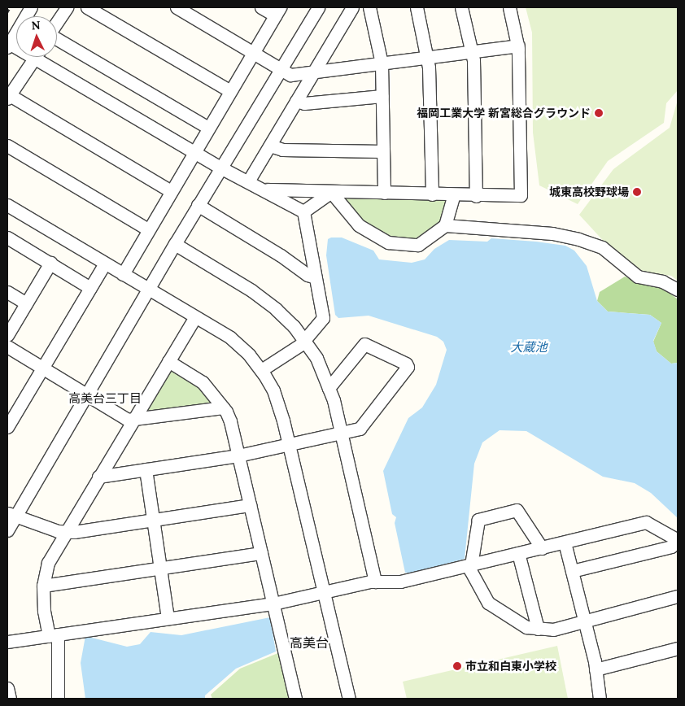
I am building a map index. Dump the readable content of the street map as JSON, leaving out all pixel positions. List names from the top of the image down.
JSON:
{
  "districts": ["高美台三丁目", "高美台"],
  "water": ["大蔵池"],
  "places": ["福岡工業大学 新宮総合グラウンド", "城東高校野球場", "市立和白東小学校"],
  "north": "top"
}
